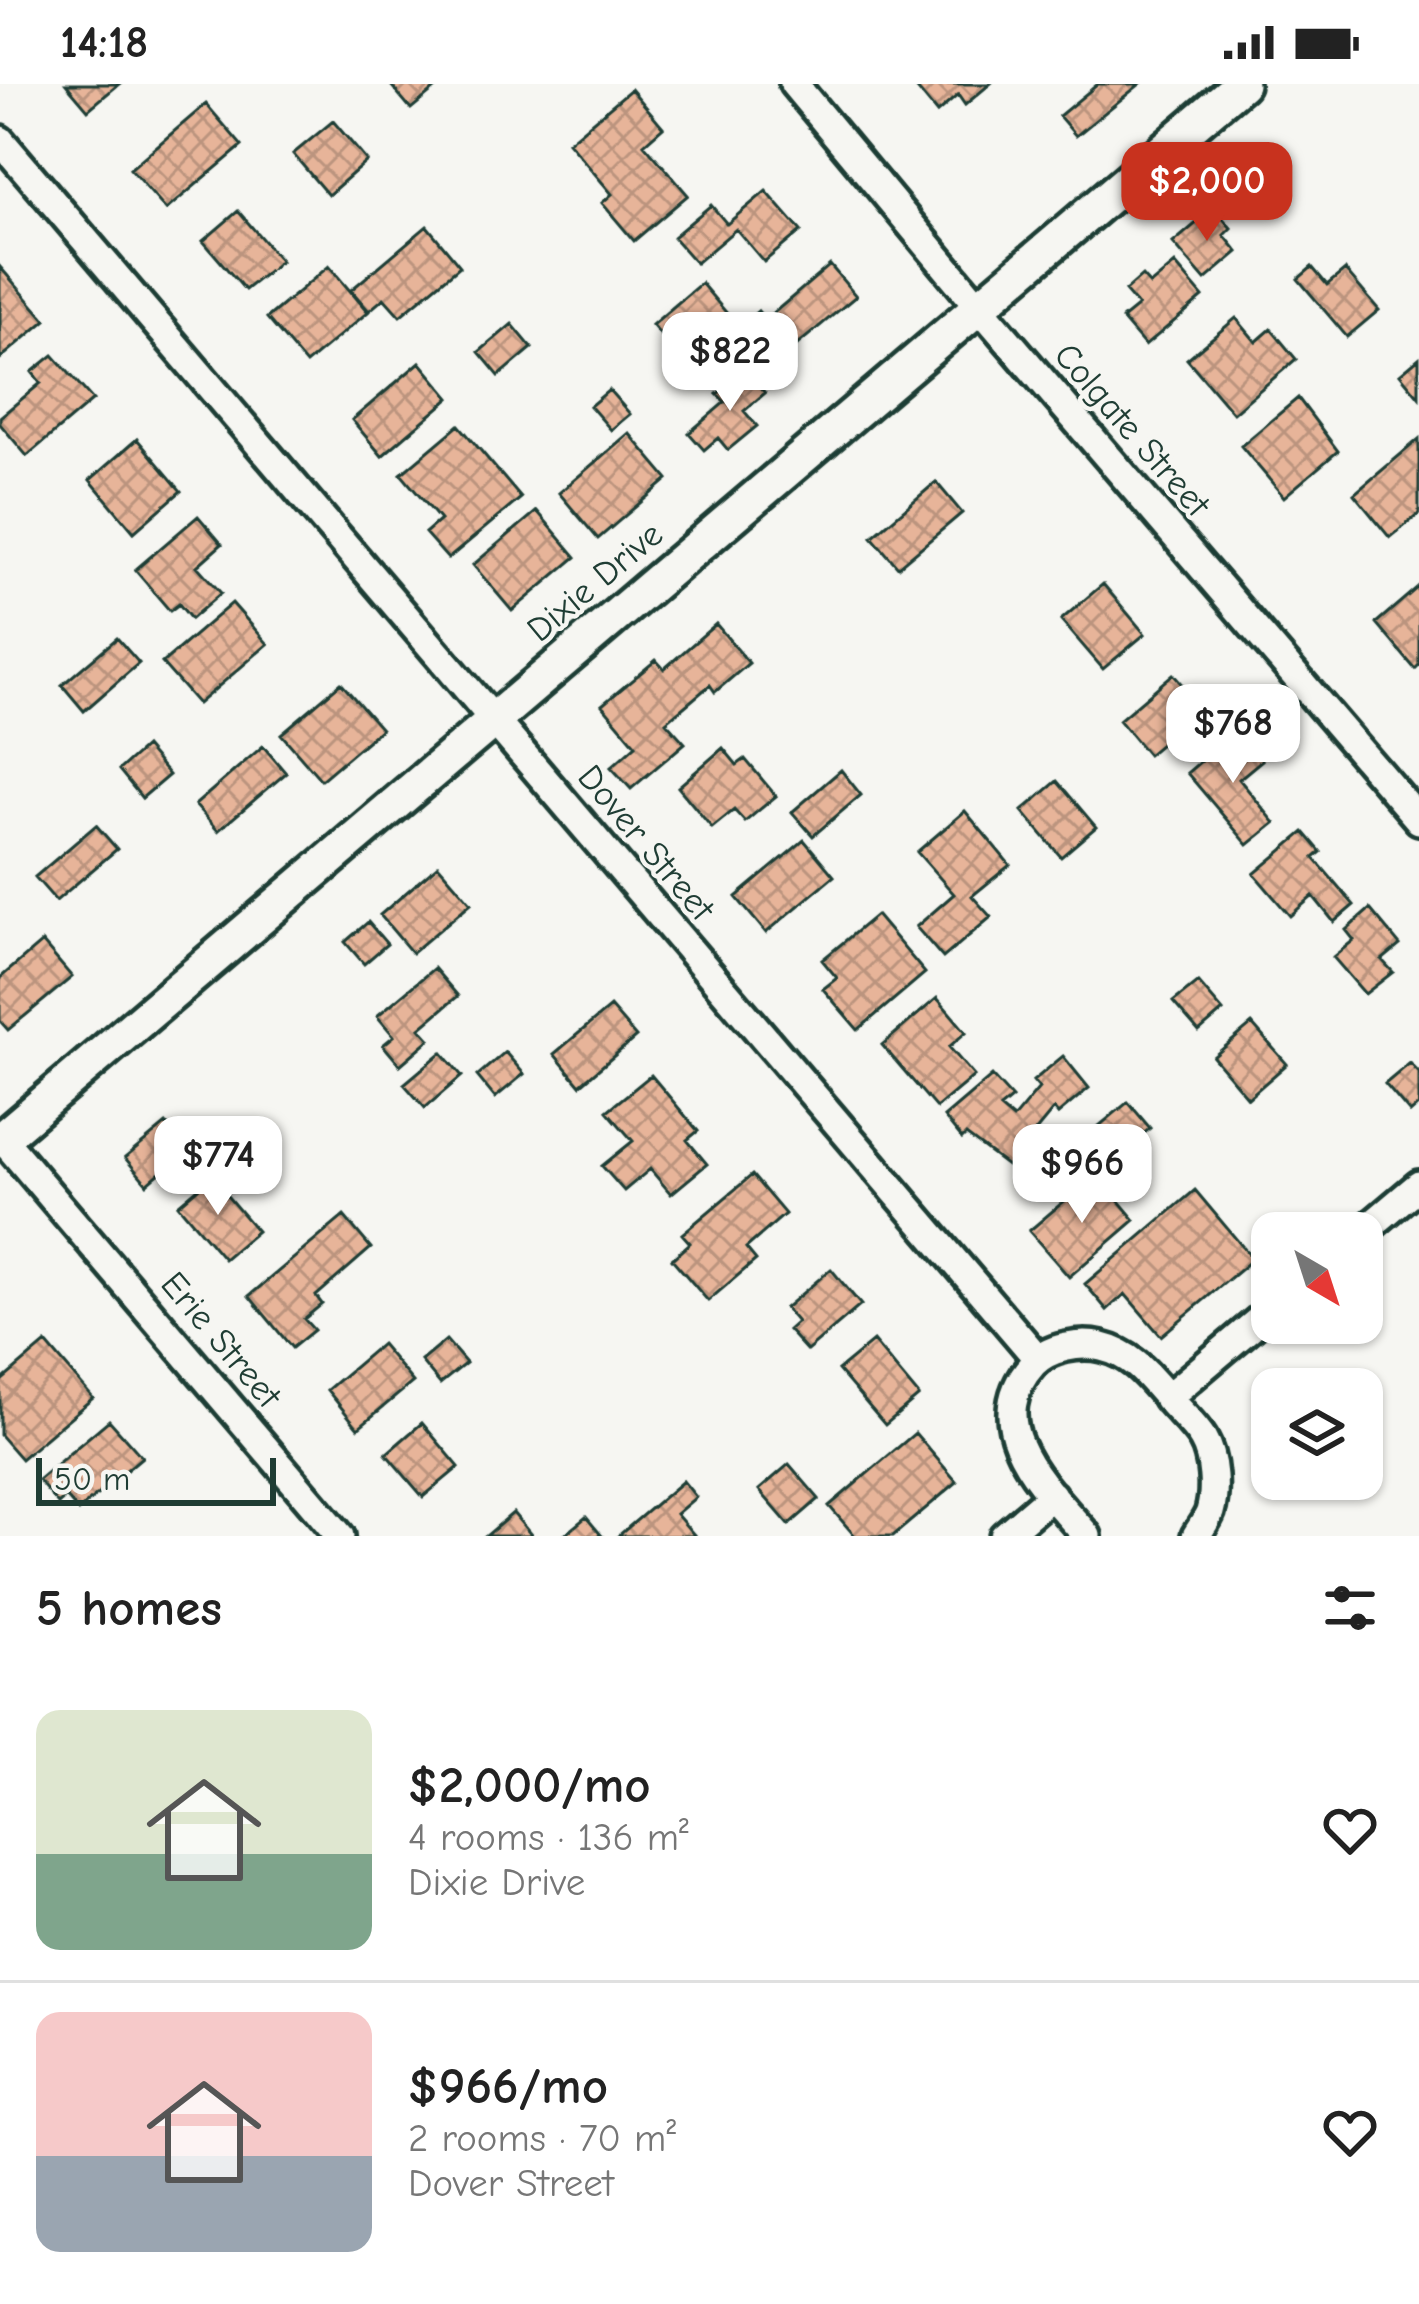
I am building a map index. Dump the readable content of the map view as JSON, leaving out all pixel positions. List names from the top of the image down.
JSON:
{
  "streets": {
    "street": [
      "Colgate Street",
      "Dixie Drive",
      "Dover Street",
      "Erie Street"
    ]
  },
  "crossings": [
    ["Colgate Street", "Dixie Drive"],
    ["Dixie Drive", "Dover Street"],
    ["Dixie Drive", "Erie Street"]
  ],
  "scale_bar": "50 m",
  "north": "bottom right",
  "page": {
    "status": "14:18",
    "price": [
      "$2,000",
      "$822",
      "$768",
      "$774",
      "$966"
    ],
    "scale": "50 m",
    "heading": "5 homes",
    "list": [
      {
        "name": "$2,000/mo",
        "note": "4 rooms · 136 m² · Dixie Drive"
      },
      {
        "name": "$966/mo",
        "note": "2 rooms · 70 m² · Dover Street"
      }
    ]
  }
}
